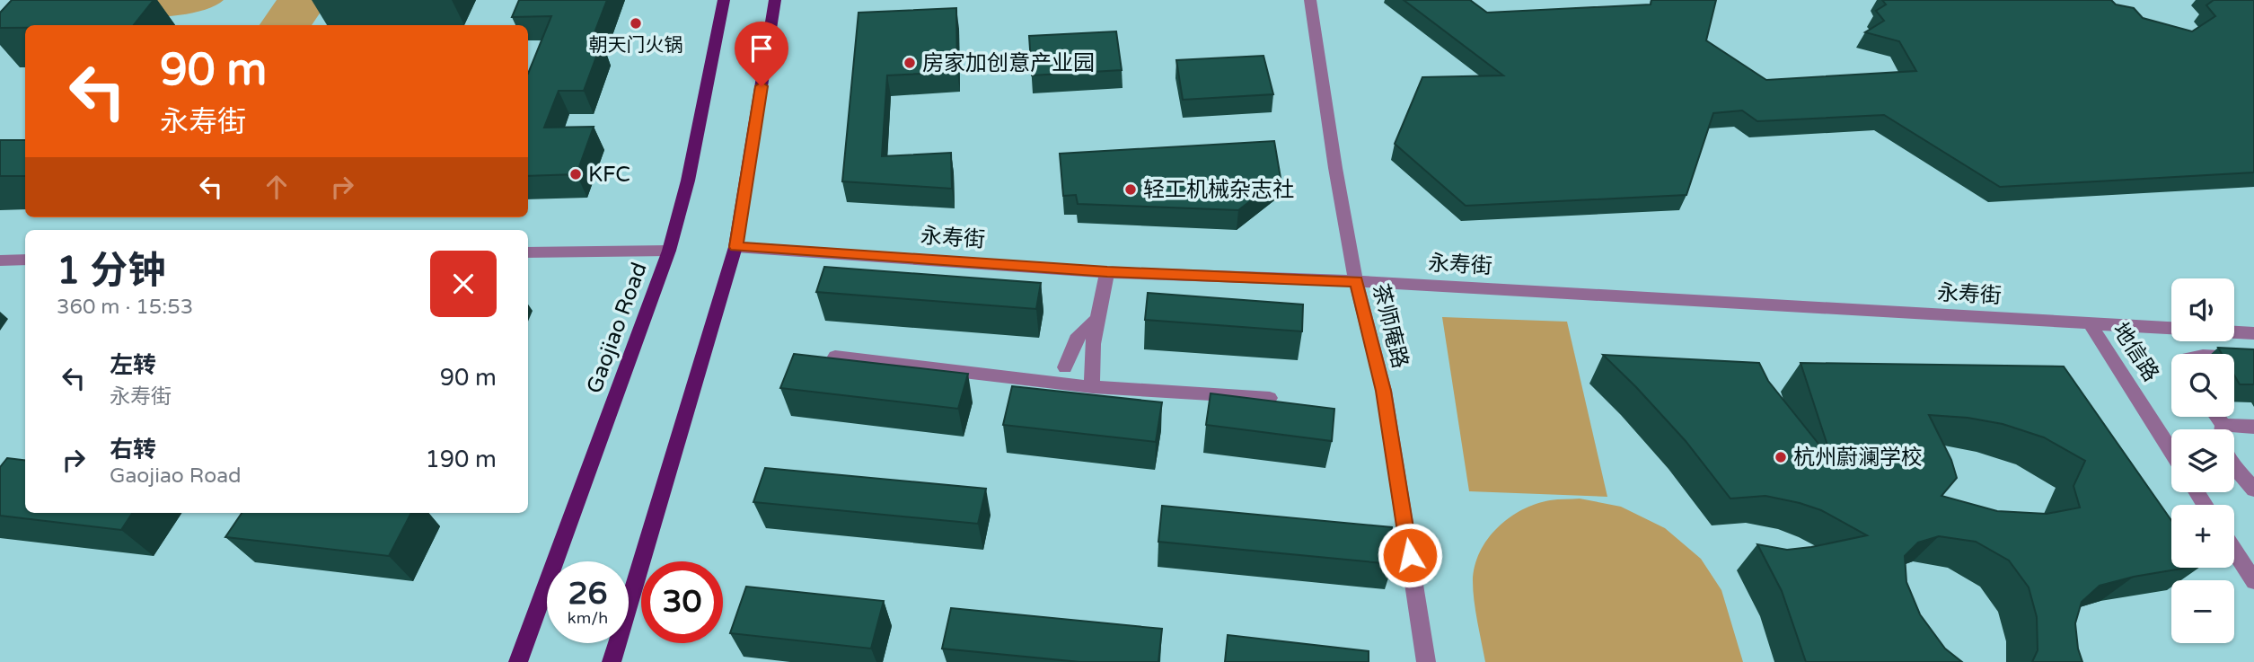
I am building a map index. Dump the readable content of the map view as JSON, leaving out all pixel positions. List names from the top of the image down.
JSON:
{
  "streets": {
    "main road": ["Gaojiao Road"],
    "street": ["永寿街", "茶师庵路", "地信路"]
  },
  "crossings": [
    ["永寿街", "茶师庵路"],
    ["永寿街", "地信路"]
  ],
  "places": [
    "朝天门火锅",
    "房家加创意产业园",
    "KFC",
    "轻工机械杂志社",
    "杭州蔚澜学校"
  ],
  "page": {
    "turn": ["90 m", "永寿街"],
    "heading": ["1 分钟", "360 m · 15:53"],
    "map_buttons": ["+", "−"],
    "list": [
      {
        "name": "左转",
        "note": "永寿街",
        "value": "90 m"
      },
      {
        "name": "右转",
        "note": "Gaojiao Road",
        "value": "190 m"
      }
    ],
    "speed": "26 km/h",
    "limit": "30"
  }
}
